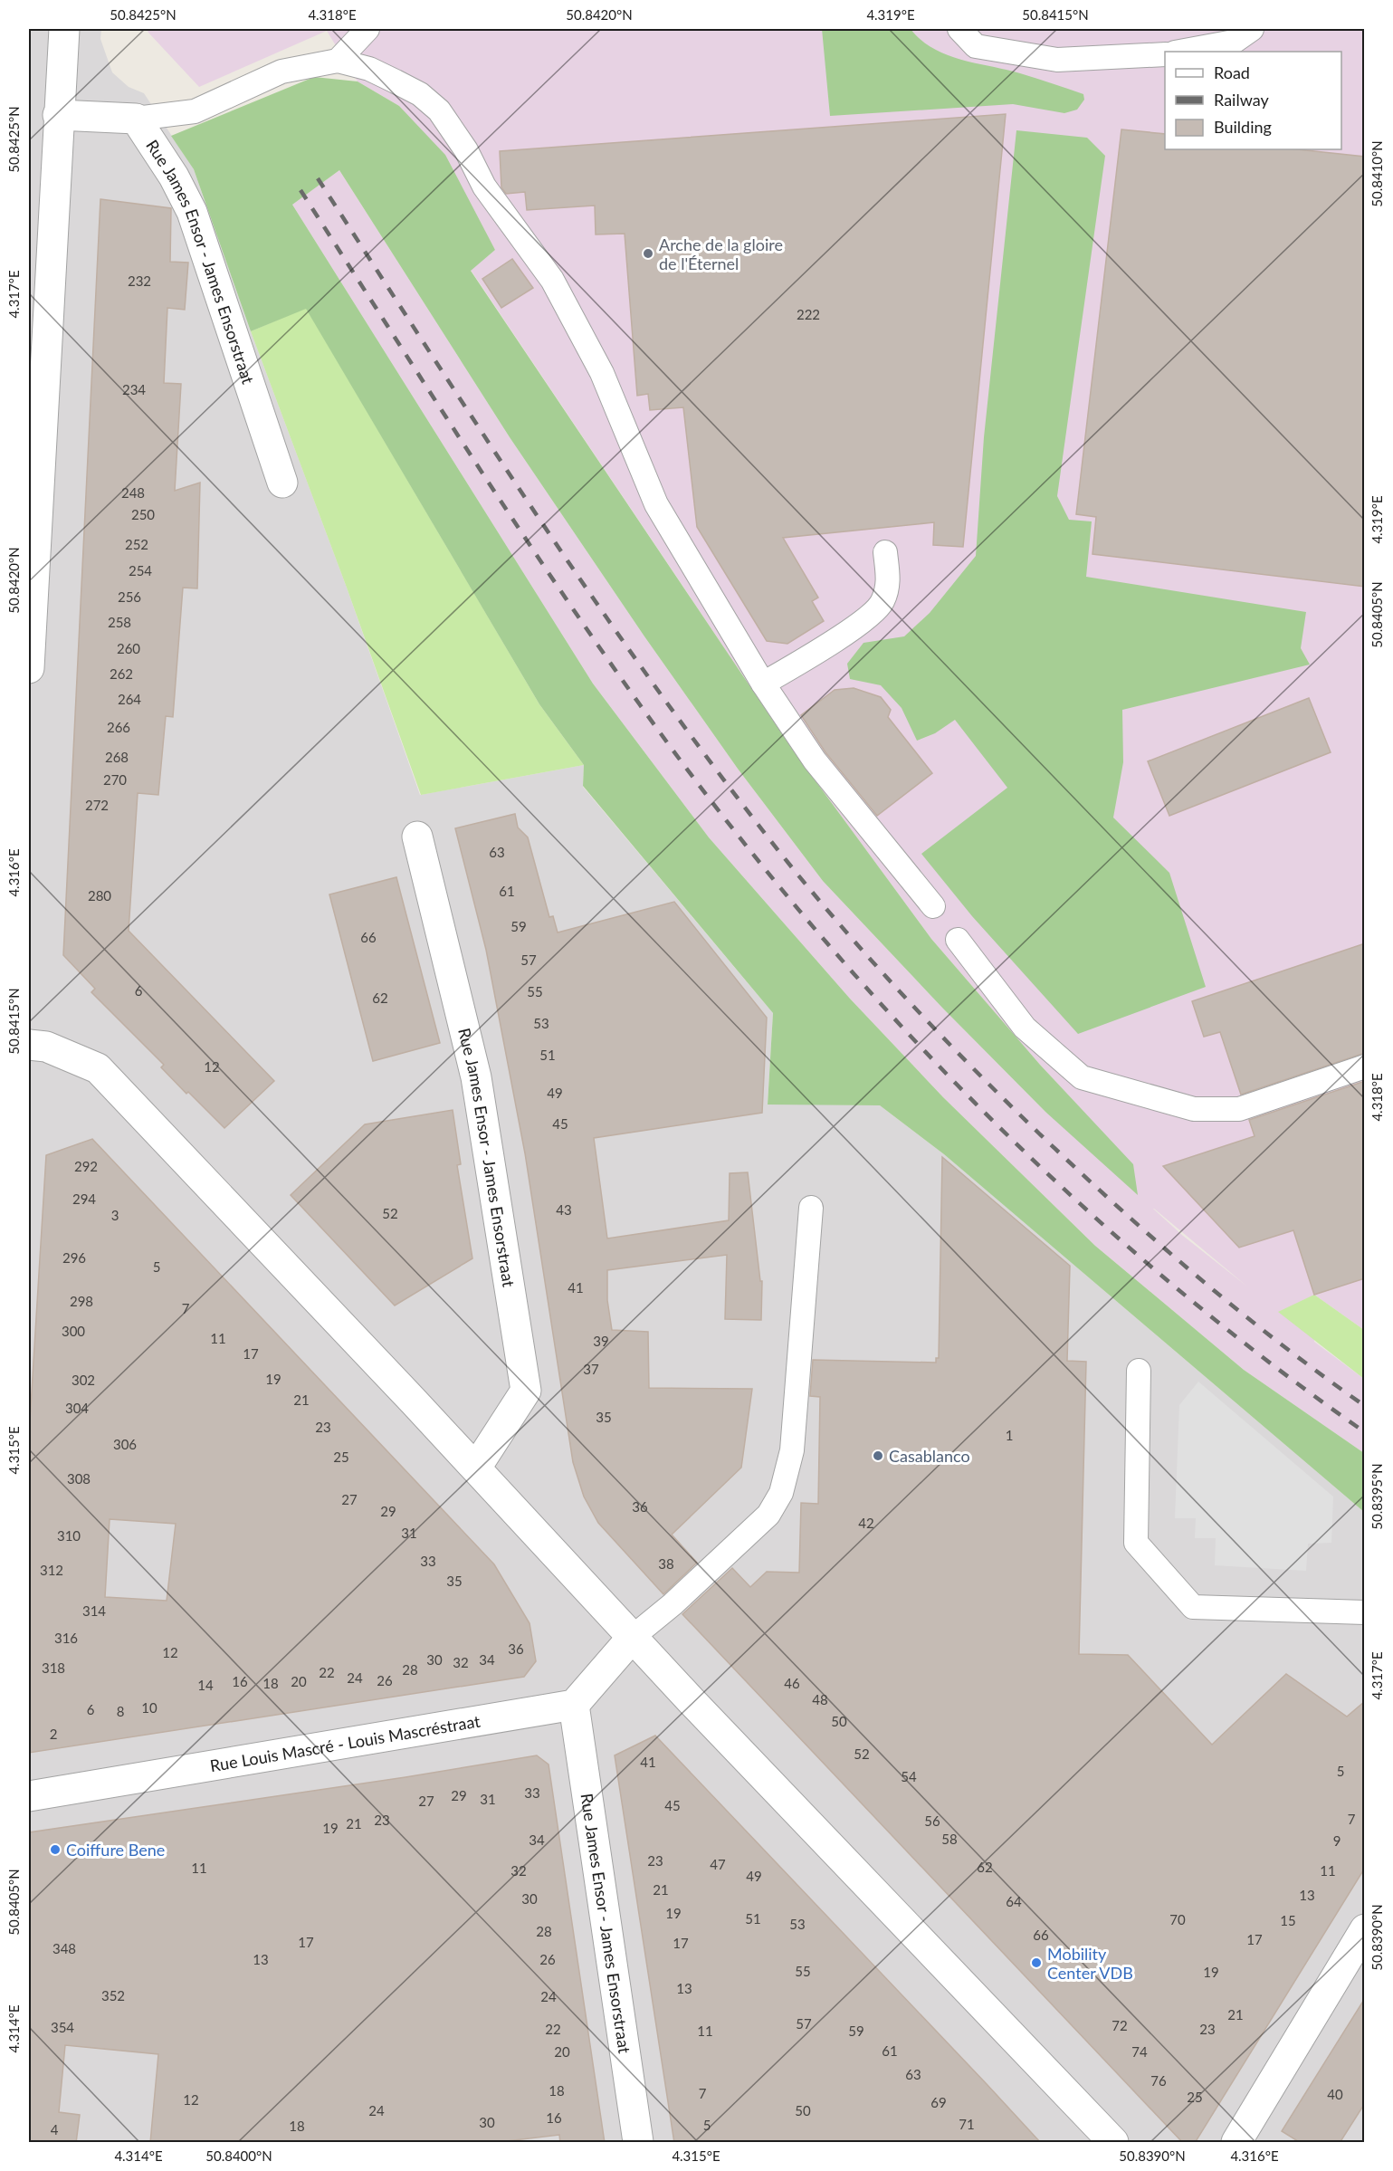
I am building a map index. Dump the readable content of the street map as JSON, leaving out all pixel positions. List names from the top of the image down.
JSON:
{
  "streets": {
    "street": ["Rue James Ensor - James Ensorstraat", "Rue Louis Mascré - Louis Mascréstraat"]
  },
  "crossings": [
    ["Rue James Ensor - James Ensorstraat", "Rue Louis Mascré - Louis Mascréstraat"]
  ],
  "places": [
    "Arche de la gloire de l'Éternel",
    "Casablanco",
    "Coiffure Bene",
    "Mobility Center VDB"
  ],
  "house_numbers": [
    "232",
    "222",
    "234",
    "248",
    "250",
    "252",
    "254",
    "256",
    "258",
    "260",
    "262",
    "264",
    "266",
    "268",
    "270",
    "272",
    "63",
    "61",
    "280",
    "59",
    "66",
    "57",
    "6",
    "55",
    "62",
    "53",
    "51",
    "12",
    "49",
    "45",
    "292",
    "294",
    "43",
    "52",
    "3",
    "296",
    "5",
    "41",
    "298",
    "7",
    "300",
    "11",
    "39",
    "17",
    "37",
    "19",
    "302",
    "21",
    "304",
    "35",
    "23",
    "1",
    "306",
    "25",
    "308",
    "27",
    "36",
    "29",
    "42",
    "31",
    "310",
    "33",
    "38",
    "312",
    "35",
    "314",
    "316",
    "36",
    "12",
    "30",
    "34",
    "32",
    "318",
    "28",
    "22",
    "24",
    "26",
    "16",
    "20",
    "18",
    "46",
    "14",
    "48",
    "10",
    "6",
    "8",
    "50",
    "2",
    "52",
    "41",
    "5",
    "54",
    "33",
    "29",
    "31",
    "27",
    "45",
    "7",
    "23",
    "56",
    "21",
    "19",
    "58",
    "34",
    "9",
    "23",
    "47",
    "62",
    "11",
    "32",
    "11",
    "49",
    "21",
    "13",
    "30",
    "64",
    "19",
    "51",
    "70",
    "15",
    "53",
    "28",
    "66",
    "17",
    "17",
    "17",
    "348",
    "13",
    "26",
    "55",
    "19",
    "13",
    "352",
    "24",
    "21",
    "57",
    "72",
    "354",
    "22",
    "23",
    "11",
    "59",
    "61",
    "20",
    "74",
    "63",
    "76",
    "18",
    "7",
    "40",
    "25",
    "12",
    "69",
    "24",
    "50",
    "16",
    "30",
    "71",
    "5",
    "18",
    "4"
  ],
  "legend": ["Road", "Railway", "Building"],
  "coordinates": [
    "50.8425°N",
    "4.318°E",
    "50.8420°N",
    "4.319°E",
    "50.8415°N",
    "50.8410°N",
    "4.317°E",
    "50.8405°N",
    "4.316°E",
    "4.315°E",
    "50.8395°N",
    "50.8390°N",
    "4.314°E",
    "50.8400°N"
  ]
}
